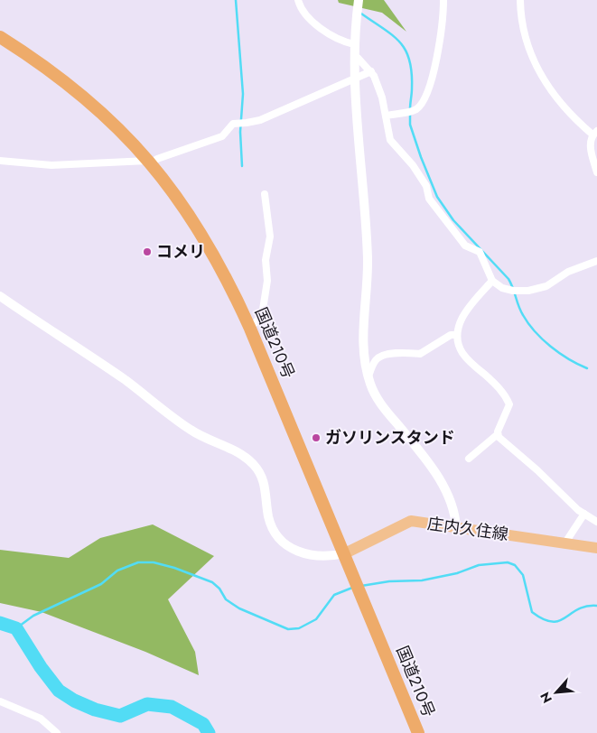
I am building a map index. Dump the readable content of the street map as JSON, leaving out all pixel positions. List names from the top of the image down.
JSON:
{
  "streets": {
    "highway": ["国道210号"],
    "main road": ["庄内久住線"]
  },
  "crossings": [
    ["国道210号", "庄内久住線"]
  ],
  "places": ["コメリ", "ガソリンスタンド"],
  "north": "bottom left"
}
